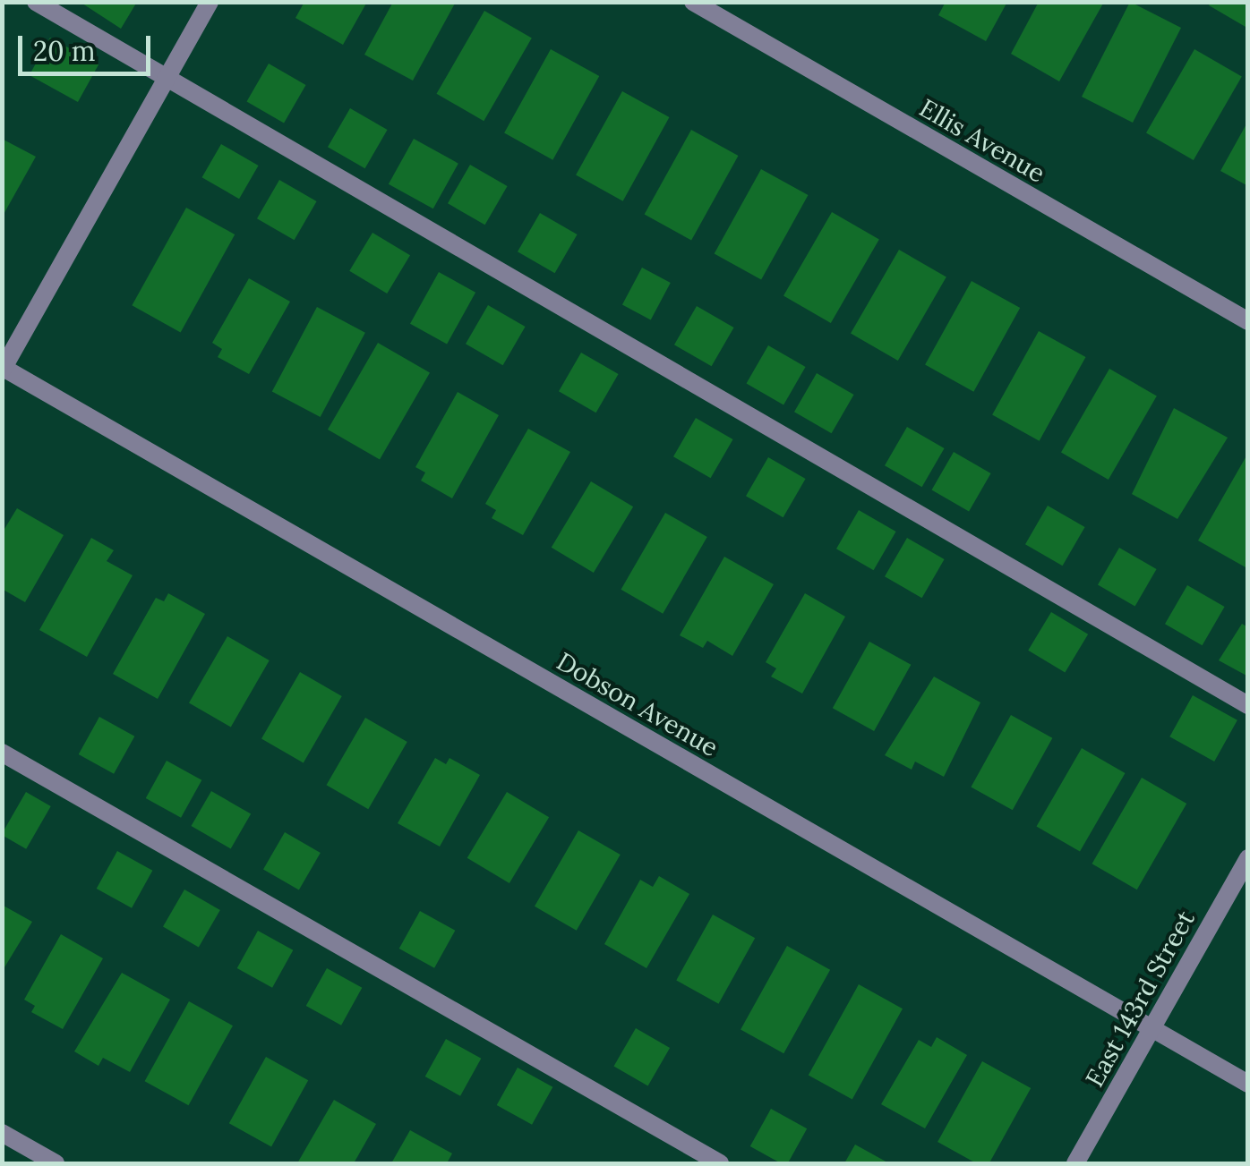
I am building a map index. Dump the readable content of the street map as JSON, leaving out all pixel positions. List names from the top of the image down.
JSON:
{
  "streets": {
    "street": ["Ellis Avenue", "Dobson Avenue", "East 143rd Street"]
  },
  "crossings": [
    ["Dobson Avenue", "East 143rd Street"]
  ],
  "scale_bar": "20 m"
}
